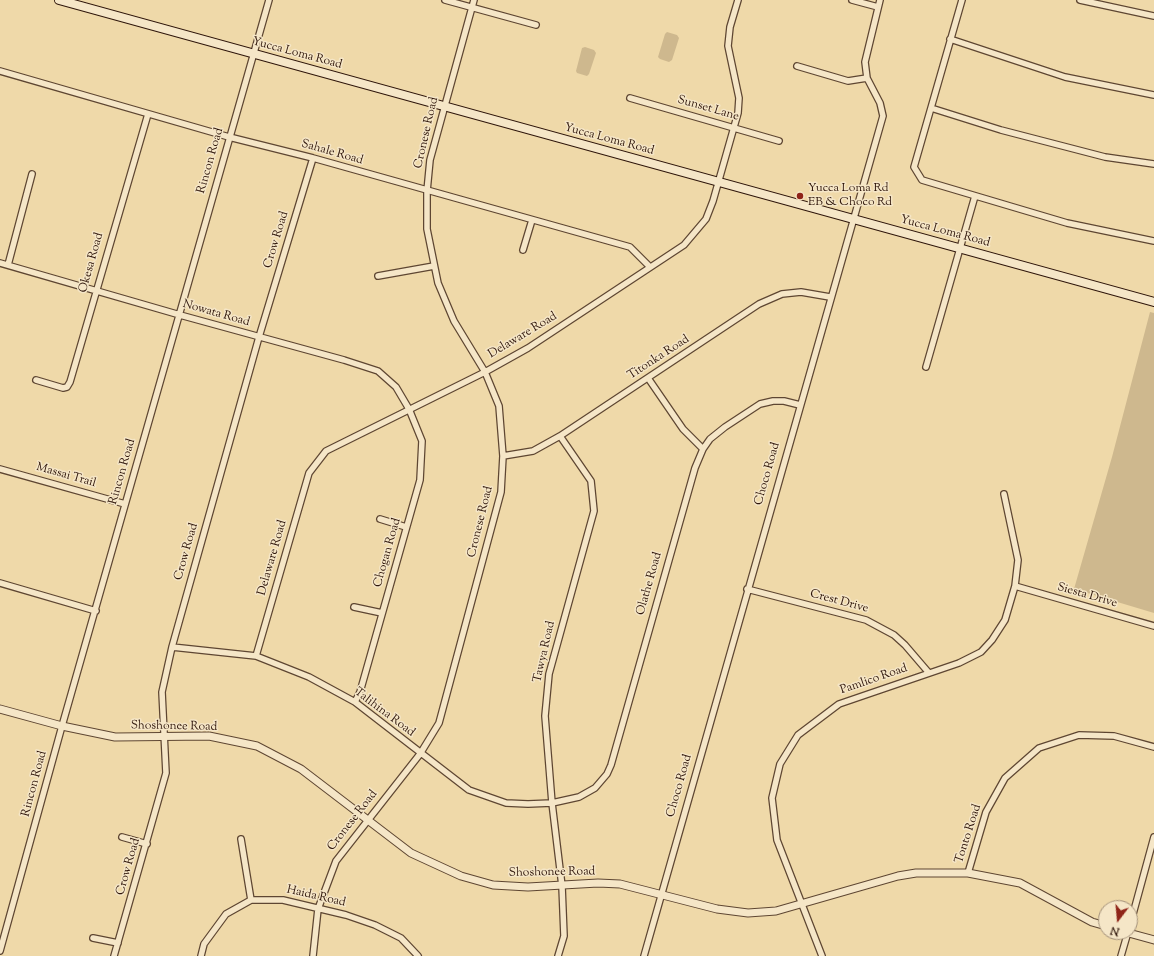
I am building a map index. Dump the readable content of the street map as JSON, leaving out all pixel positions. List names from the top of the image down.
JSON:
{
  "streets": {
    "main road": ["Yucca Loma Road"],
    "street": [
      "Sunset Lane",
      "Cronese Road",
      "Sahale Road",
      "Rincon Road",
      "Crow Road",
      "Okesa Road",
      "Nowata Road",
      "Delaware Road",
      "Titonka Road",
      "Choco Road",
      "Massai Trail",
      "Chogan Road",
      "Olathe Road",
      "Siesta Drive",
      "Crest Drive",
      "Tawya Road",
      "Pamlico Road",
      "Talihina Road",
      "Shoshonee Road",
      "Tonto Road",
      "Haida Road"
    ]
  },
  "crossings": [
    ["Yucca Loma Road", "Cronese Road"],
    ["Yucca Loma Road", "Rincon Road"],
    ["Yucca Loma Road", "Delaware Road"],
    ["Yucca Loma Road", "Choco Road"],
    ["Sunset Lane", "Delaware Road"],
    ["Cronese Road", "Sahale Road"],
    ["Cronese Road", "Delaware Road"],
    ["Cronese Road", "Titonka Road"],
    ["Cronese Road", "Talihina Road"],
    ["Cronese Road", "Shoshonee Road"],
    ["Cronese Road", "Haida Road"],
    ["Sahale Road", "Rincon Road"],
    ["Sahale Road", "Crow Road"],
    ["Sahale Road", "Okesa Road"],
    ["Sahale Road", "Delaware Road"],
    ["Rincon Road", "Nowata Road"],
    ["Rincon Road", "Massai Trail"],
    ["Rincon Road", "Shoshonee Road"],
    ["Crow Road", "Nowata Road"],
    ["Crow Road", "Talihina Road"],
    ["Crow Road", "Shoshonee Road"],
    ["Okesa Road", "Nowata Road"],
    ["Nowata Road", "Delaware Road"],
    ["Nowata Road", "Chogan Road"],
    ["Delaware Road", "Chogan Road"],
    ["Delaware Road", "Talihina Road"],
    ["Titonka Road", "Choco Road"],
    ["Titonka Road", "Tawya Road"],
    ["Choco Road", "Olathe Road"],
    ["Choco Road", "Crest Drive"],
    ["Choco Road", "Shoshonee Road"],
    ["Chogan Road", "Talihina Road"],
    ["Olathe Road", "Tawya Road"],
    ["Olathe Road", "Talihina Road"],
    ["Siesta Drive", "Pamlico Road"],
    ["Crest Drive", "Pamlico Road"],
    ["Tawya Road", "Talihina Road"],
    ["Tawya Road", "Shoshonee Road"],
    ["Pamlico Road", "Shoshonee Road"],
    ["Shoshonee Road", "Tonto Road"]
  ],
  "places": ["Yucca Loma Rd EB & Choco Rd"],
  "north": "bottom"
}
